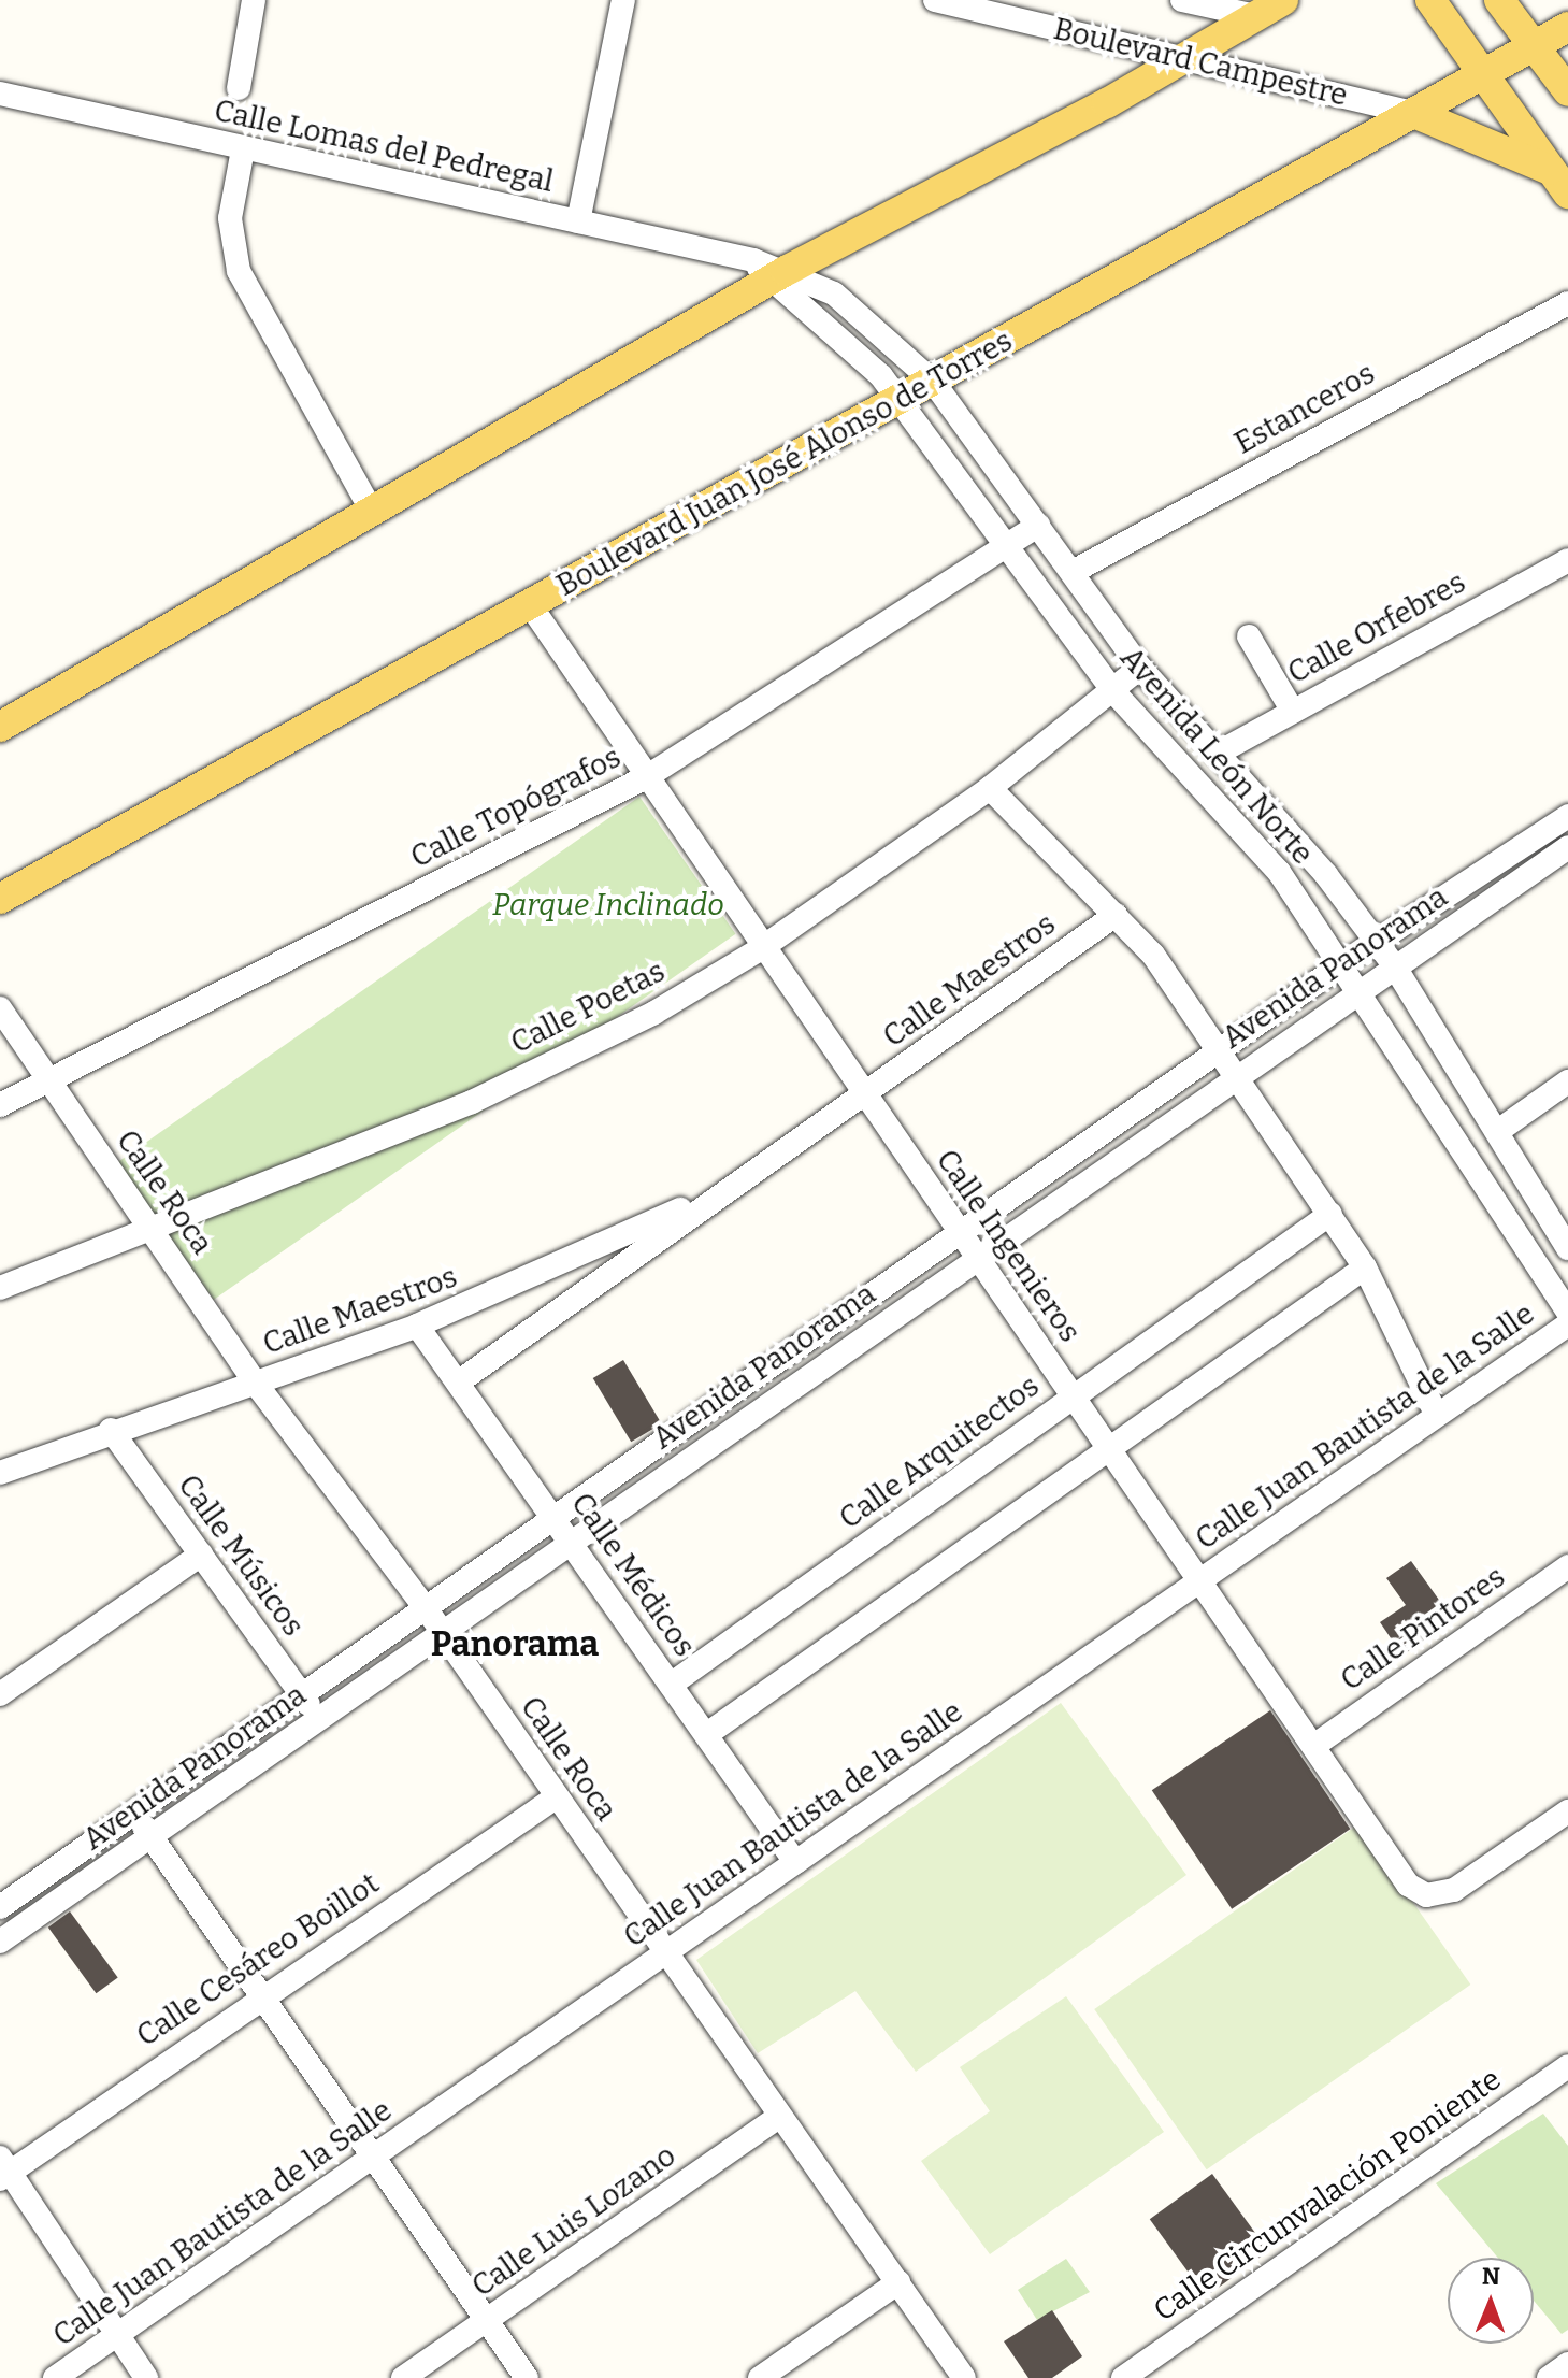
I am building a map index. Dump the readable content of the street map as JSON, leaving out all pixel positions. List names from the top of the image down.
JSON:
{
  "streets": {
    "main road": ["Boulevard Juan José Alonso de Torres"],
    "street": [
      "Boulevard Campestre",
      "Calle Lomas del Pedregal",
      "Estanceros",
      "Calle Orfebres",
      "Avenida León Norte",
      "Calle Topógrafos",
      "Avenida Panorama",
      "Calle Maestros",
      "Calle Poetas",
      "Calle Roca",
      "Calle Ingenieros",
      "Calle Juan Bautista de la Salle",
      "Calle Arquitectos",
      "Calle Músicos",
      "Calle Médicos",
      "Calle Pintores",
      "Calle Cesáreo Boillot",
      "Calle Circunvalación Poniente",
      "Calle Luis Lozano"
    ]
  },
  "crossings": [
    ["Boulevard Campestre", "Boulevard Juan José Alonso de Torres"],
    ["Calle Lomas del Pedregal", "Avenida León Norte"],
    ["Estanceros", "Avenida León Norte"],
    ["Boulevard Juan José Alonso de Torres", "Avenida León Norte"],
    ["Boulevard Juan José Alonso de Torres", "Calle Ingenieros"],
    ["Calle Orfebres", "Avenida León Norte"],
    ["Avenida León Norte", "Calle Topógrafos"],
    ["Avenida León Norte", "Avenida Panorama"],
    ["Avenida León Norte", "Calle Poetas"],
    ["Calle Topógrafos", "Calle Roca"],
    ["Calle Topógrafos", "Calle Ingenieros"],
    ["Avenida Panorama", "Calle Roca"],
    ["Avenida Panorama", "Calle Ingenieros"],
    ["Avenida Panorama", "Calle Músicos"],
    ["Avenida Panorama", "Calle Médicos"],
    ["Calle Maestros", "Calle Roca"],
    ["Calle Maestros", "Calle Ingenieros"],
    ["Calle Maestros", "Calle Músicos"],
    ["Calle Maestros", "Calle Médicos"],
    ["Calle Poetas", "Calle Roca"],
    ["Calle Poetas", "Calle Ingenieros"],
    ["Calle Roca", "Calle Juan Bautista de la Salle"],
    ["Calle Roca", "Calle Cesáreo Boillot"],
    ["Calle Roca", "Calle Luis Lozano"],
    ["Calle Ingenieros", "Calle Juan Bautista de la Salle"],
    ["Calle Ingenieros", "Calle Arquitectos"],
    ["Calle Ingenieros", "Calle Pintores"],
    ["Calle Juan Bautista de la Salle", "Calle Médicos"],
    ["Calle Arquitectos", "Calle Médicos"]
  ],
  "districts": ["Panorama"],
  "parks": ["Parque Inclinado"],
  "north": "top"
}
